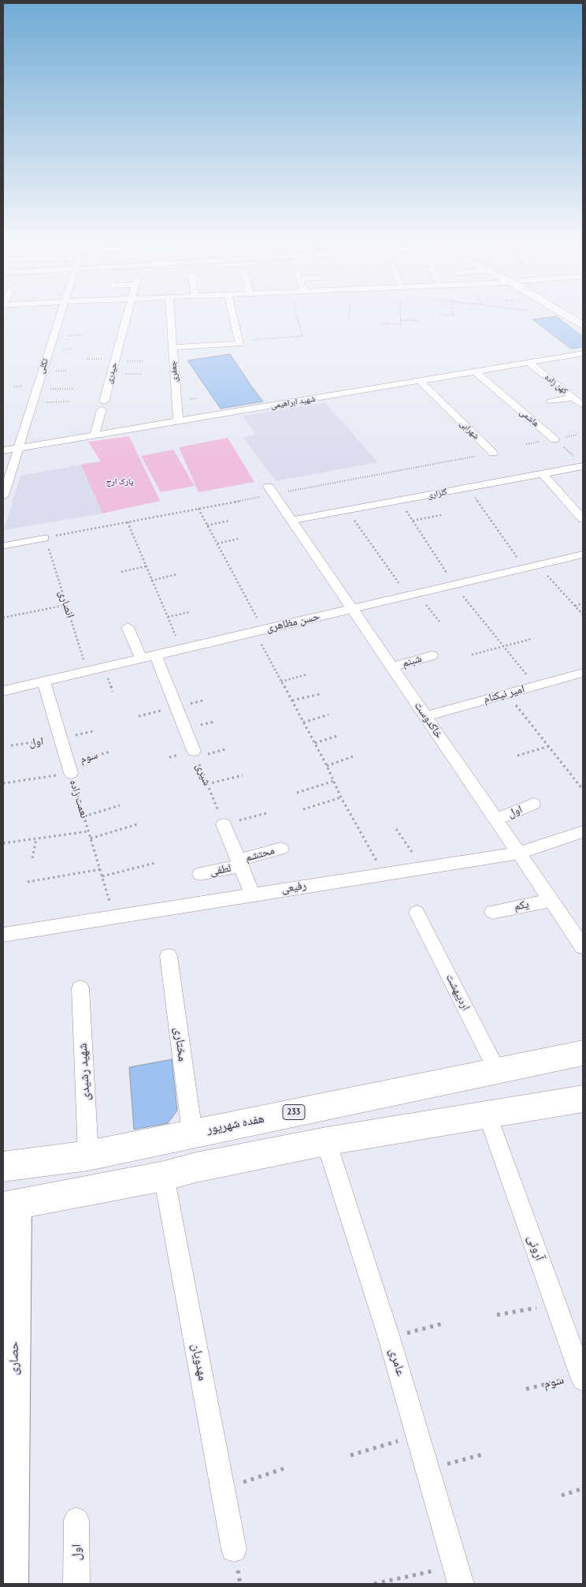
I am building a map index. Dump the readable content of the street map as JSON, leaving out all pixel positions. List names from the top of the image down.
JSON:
{
  "streets": {
    "main road": ["233", "هفده شهریور", "حصاری"],
    "street": [
      "تکلی",
      "جعفری",
      "حیدری",
      "کهن زاده",
      "شهید ابراهیمی",
      "هاشمی",
      "شهرابی",
      "گلزاری",
      "حسن مظاهری",
      "شبنم",
      "امیر نیکنام",
      "خاکدوست",
      "اول",
      "شیری",
      "محتشم",
      "لطفی",
      "رفیعی",
      "یکم",
      "اردیبهشت",
      "مختاری",
      "شهید رشیدی",
      "آرونی",
      "مهدویان",
      "عامری"
    ],
    "path": ["انصاری", "سوم", "نعمت زاده"]
  },
  "crossings": [
    ["تکلی", "شهید ابراهیمی"],
    ["جعفری", "شهید ابراهیمی"],
    ["حیدری", "شهید ابراهیمی"],
    ["کهن زاده", "شهید ابراهیمی"],
    ["شهید ابراهیمی", "هاشمی"],
    ["شهید ابراهیمی", "شهرابی"],
    ["گلزاری", "خاکدوست"],
    ["انصاری", "حسن مظاهری"],
    ["حسن مظاهری", "خاکدوست"],
    ["حسن مظاهری", "شیری"],
    ["شبنم", "خاکدوست"],
    ["امیر نیکنام", "خاکدوست"],
    ["خاکدوست", "اول"],
    ["خاکدوست", "رفیعی"],
    ["خاکدوست", "یکم"],
    ["سوم", "نعمت زاده"],
    ["سوم", "آرونی"],
    ["نعمت زاده", "رفیعی"],
    ["محتشم", "لطفی"],
    ["اردیبهشت", "هفده شهریور"],
    ["مختاری", "هفده شهریور"],
    ["شهید رشیدی", "هفده شهریور"]
  ],
  "parks": ["پارک ارج"]
}
